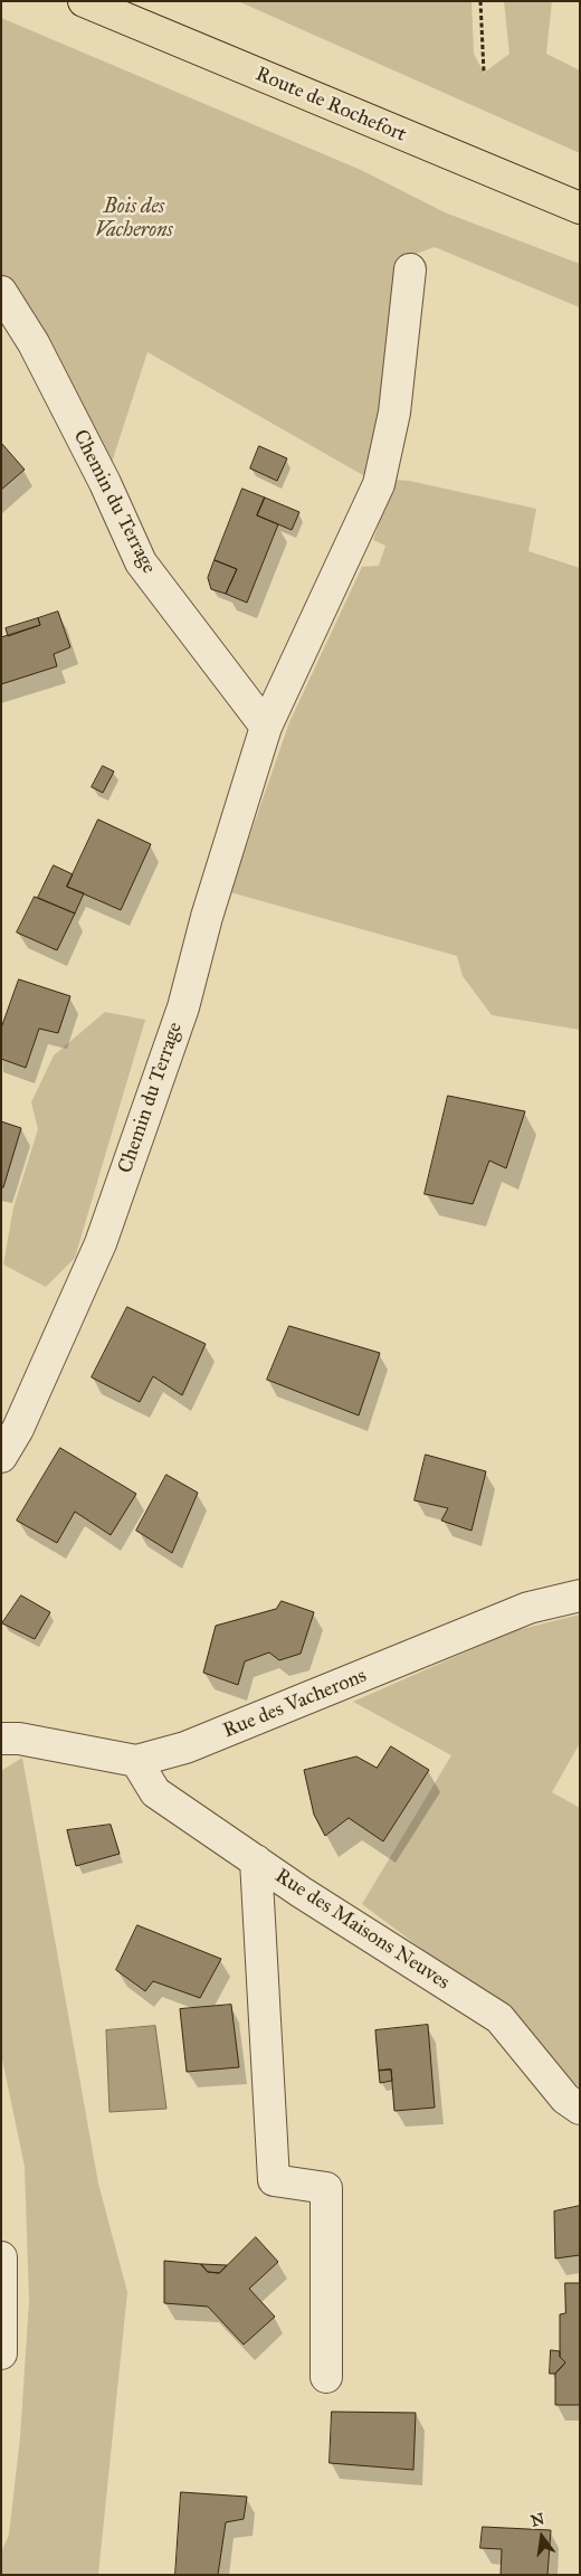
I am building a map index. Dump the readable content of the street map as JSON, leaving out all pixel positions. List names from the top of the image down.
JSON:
{
  "streets": {
    "main road": ["Route de Rochefort"],
    "street": ["Chemin du Terrage", "Rue des Vacherons", "Rue des Maisons Neuves"]
  },
  "crossings": [
    ["Rue des Vacherons", "Rue des Maisons Neuves"]
  ],
  "parks": ["Bois des Vacherons"],
  "north": "top"
}
